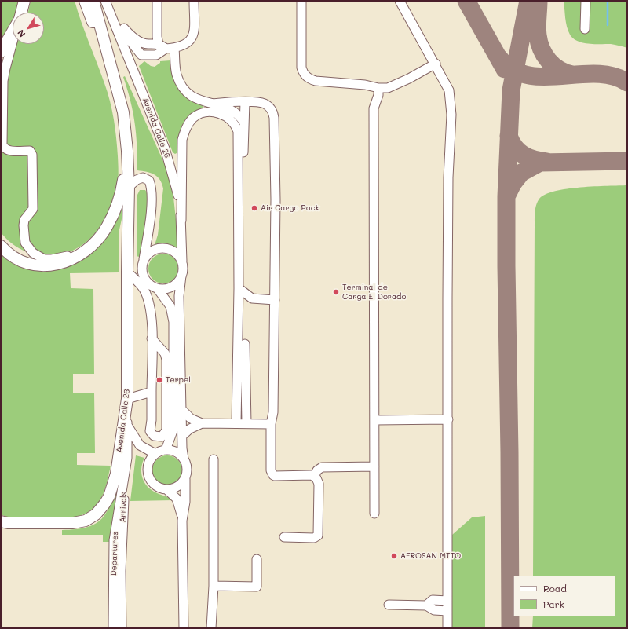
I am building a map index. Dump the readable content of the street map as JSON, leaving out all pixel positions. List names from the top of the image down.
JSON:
{
  "streets": {
    "main road": ["Avenida Calle 26"],
    "street": ["Arrivals", "Departures"]
  },
  "crossings": [
    ["Arrivals", "Departures"]
  ],
  "places": [
    "Air Cargo Pack",
    "Terminal de Carga El Dorado",
    "Terpel",
    "AEROSAN MTTO"
  ],
  "legend": ["Road", "Park"],
  "north": "bottom left"
}
